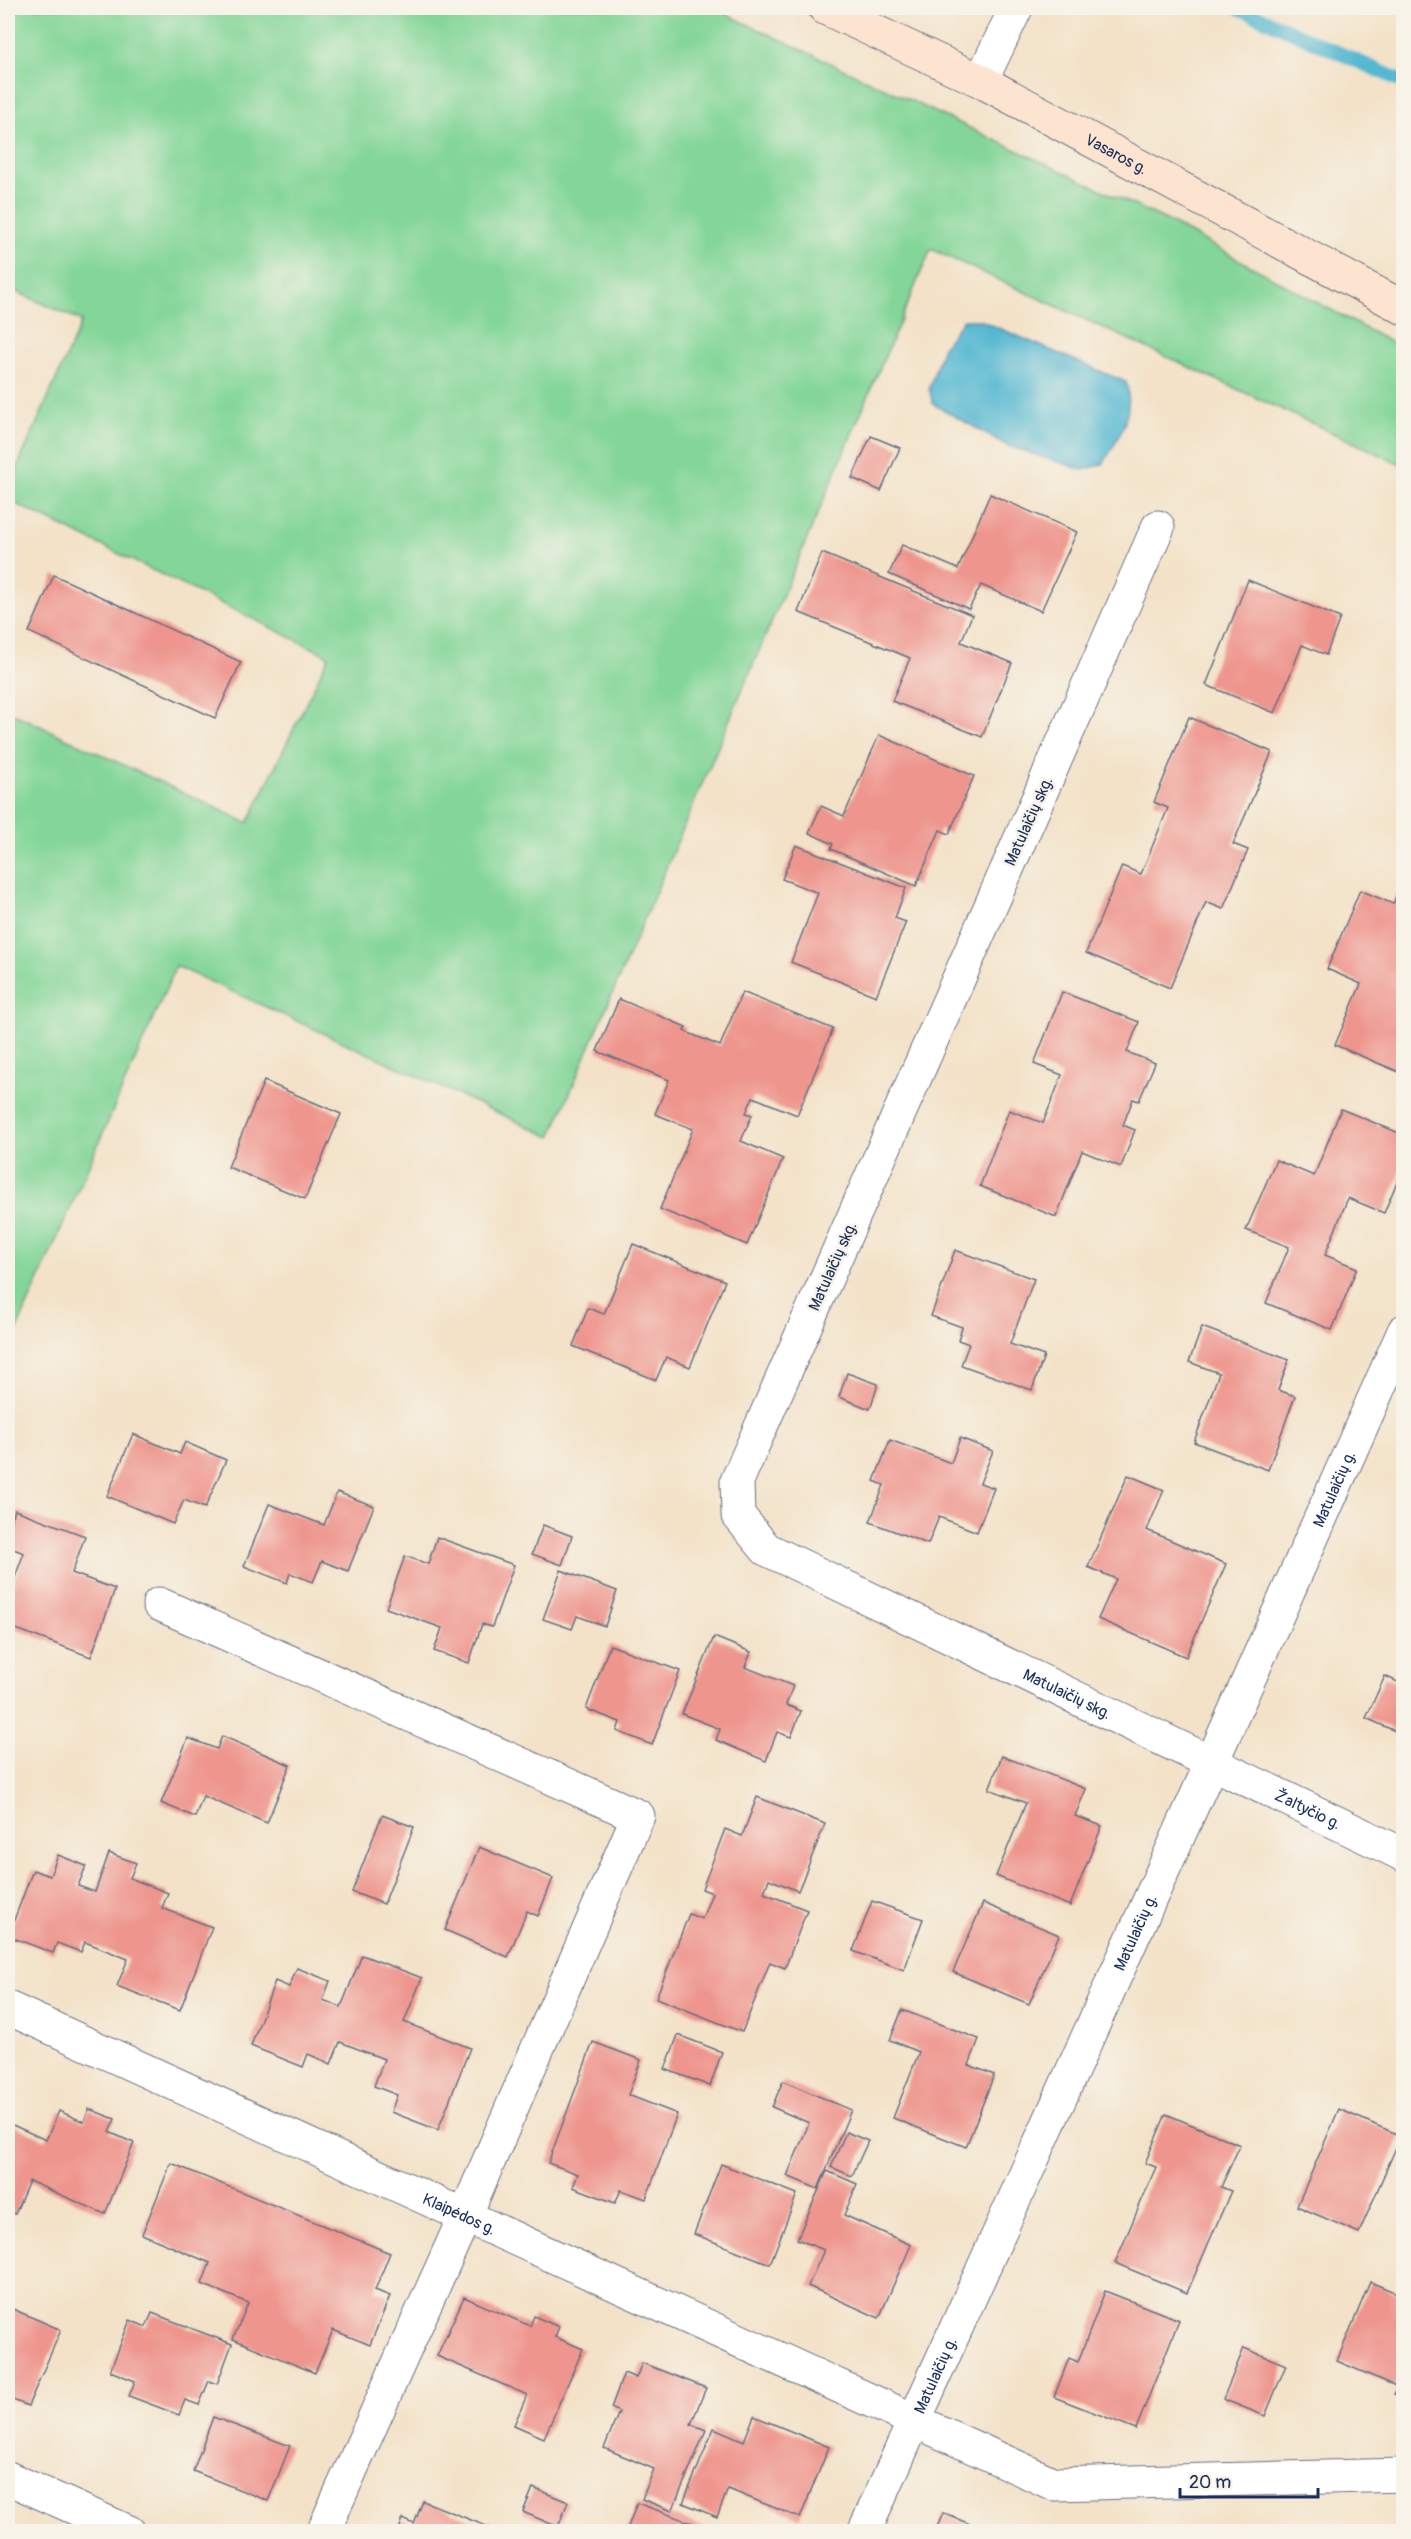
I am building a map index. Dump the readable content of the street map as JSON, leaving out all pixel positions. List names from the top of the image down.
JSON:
{
  "streets": {
    "main road": ["Vasaros g."],
    "street": [
      "Matulaičių skg.",
      "Matulaičių g.",
      "Žaltyčio g.",
      "Klaipėdos g."
    ]
  },
  "crossings": [
    ["Matulaičių skg.", "Matulaičių g."],
    ["Matulaičių skg.", "Žaltyčio g."],
    ["Matulaičių g.", "Žaltyčio g."],
    ["Matulaičių g.", "Klaipėdos g."]
  ],
  "scale_bar": "20 m"
}
